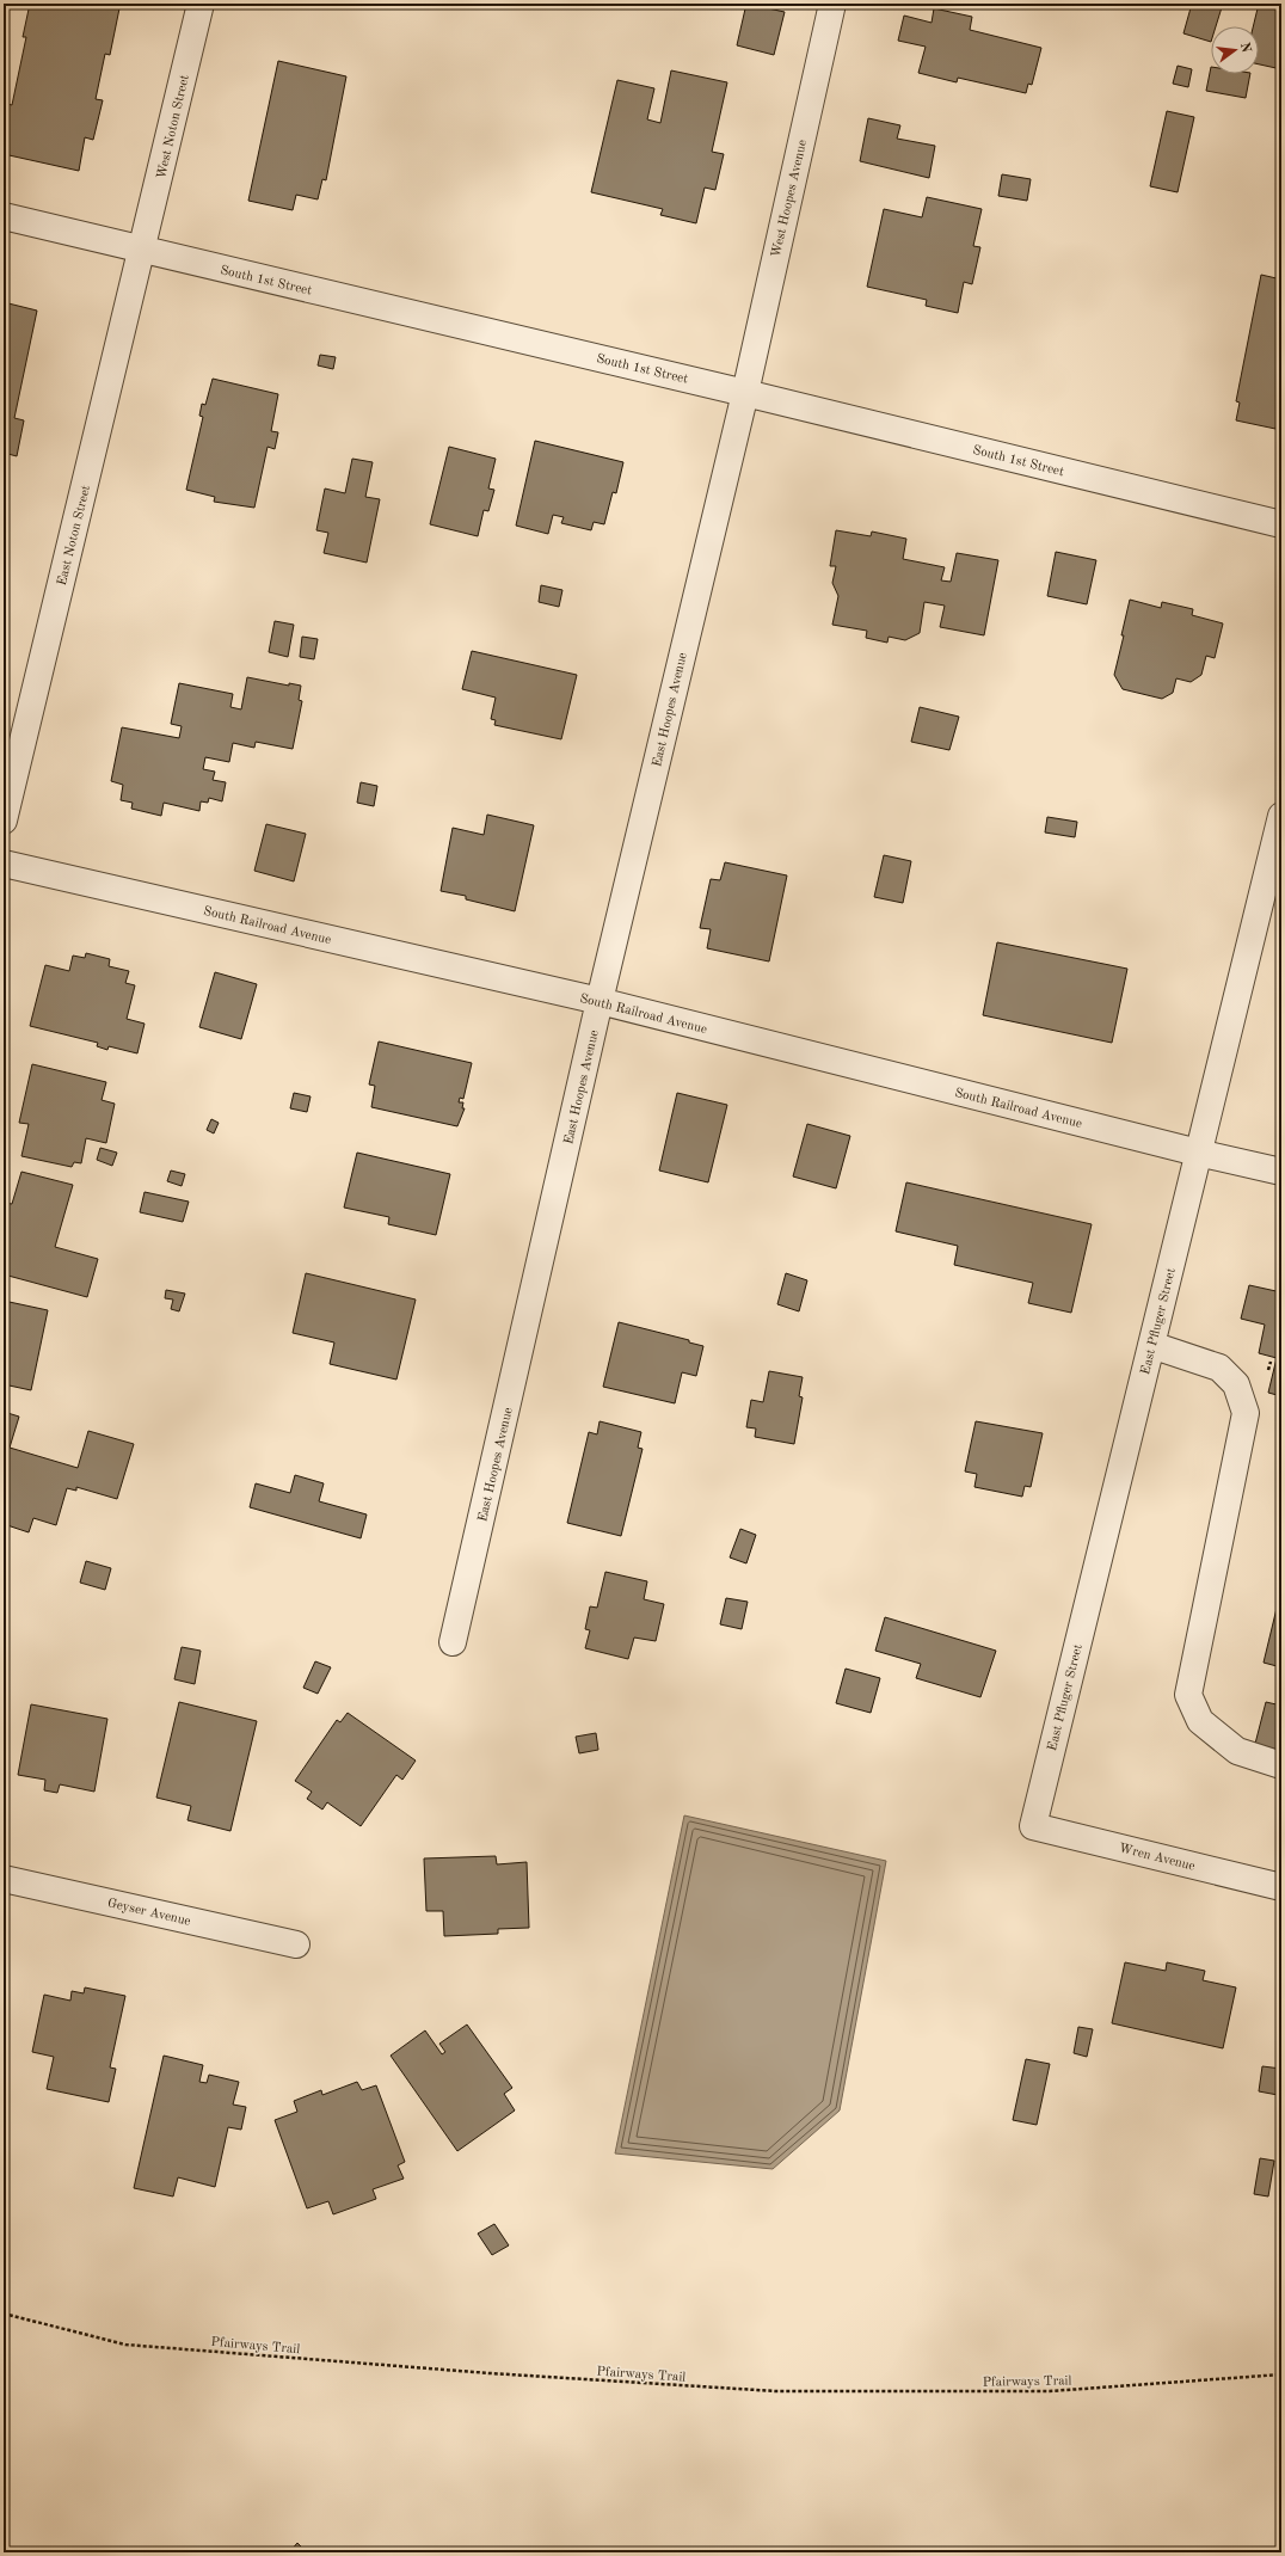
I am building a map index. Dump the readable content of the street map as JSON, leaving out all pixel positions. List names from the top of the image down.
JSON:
{
  "streets": {
    "street": [
      "West Noton Street",
      "West Hoopes Avenue",
      "South 1st Street",
      "East Noton Street",
      "East Hoopes Avenue",
      "South Railroad Avenue",
      "East Pfluger Street",
      "Wren Avenue",
      "Geyser Avenue"
    ],
    "path": ["Pfairways Trail"]
  },
  "crossings": [
    ["West Noton Street", "South 1st Street"],
    ["West Noton Street", "East Noton Street"],
    ["West Hoopes Avenue", "South 1st Street"],
    ["West Hoopes Avenue", "East Hoopes Avenue"],
    ["South 1st Street", "East Noton Street"],
    ["South 1st Street", "East Hoopes Avenue"],
    ["East Hoopes Avenue", "South Railroad Avenue"],
    ["South Railroad Avenue", "East Pfluger Street"],
    ["East Pfluger Street", "Wren Avenue"]
  ],
  "north": "right"
}
